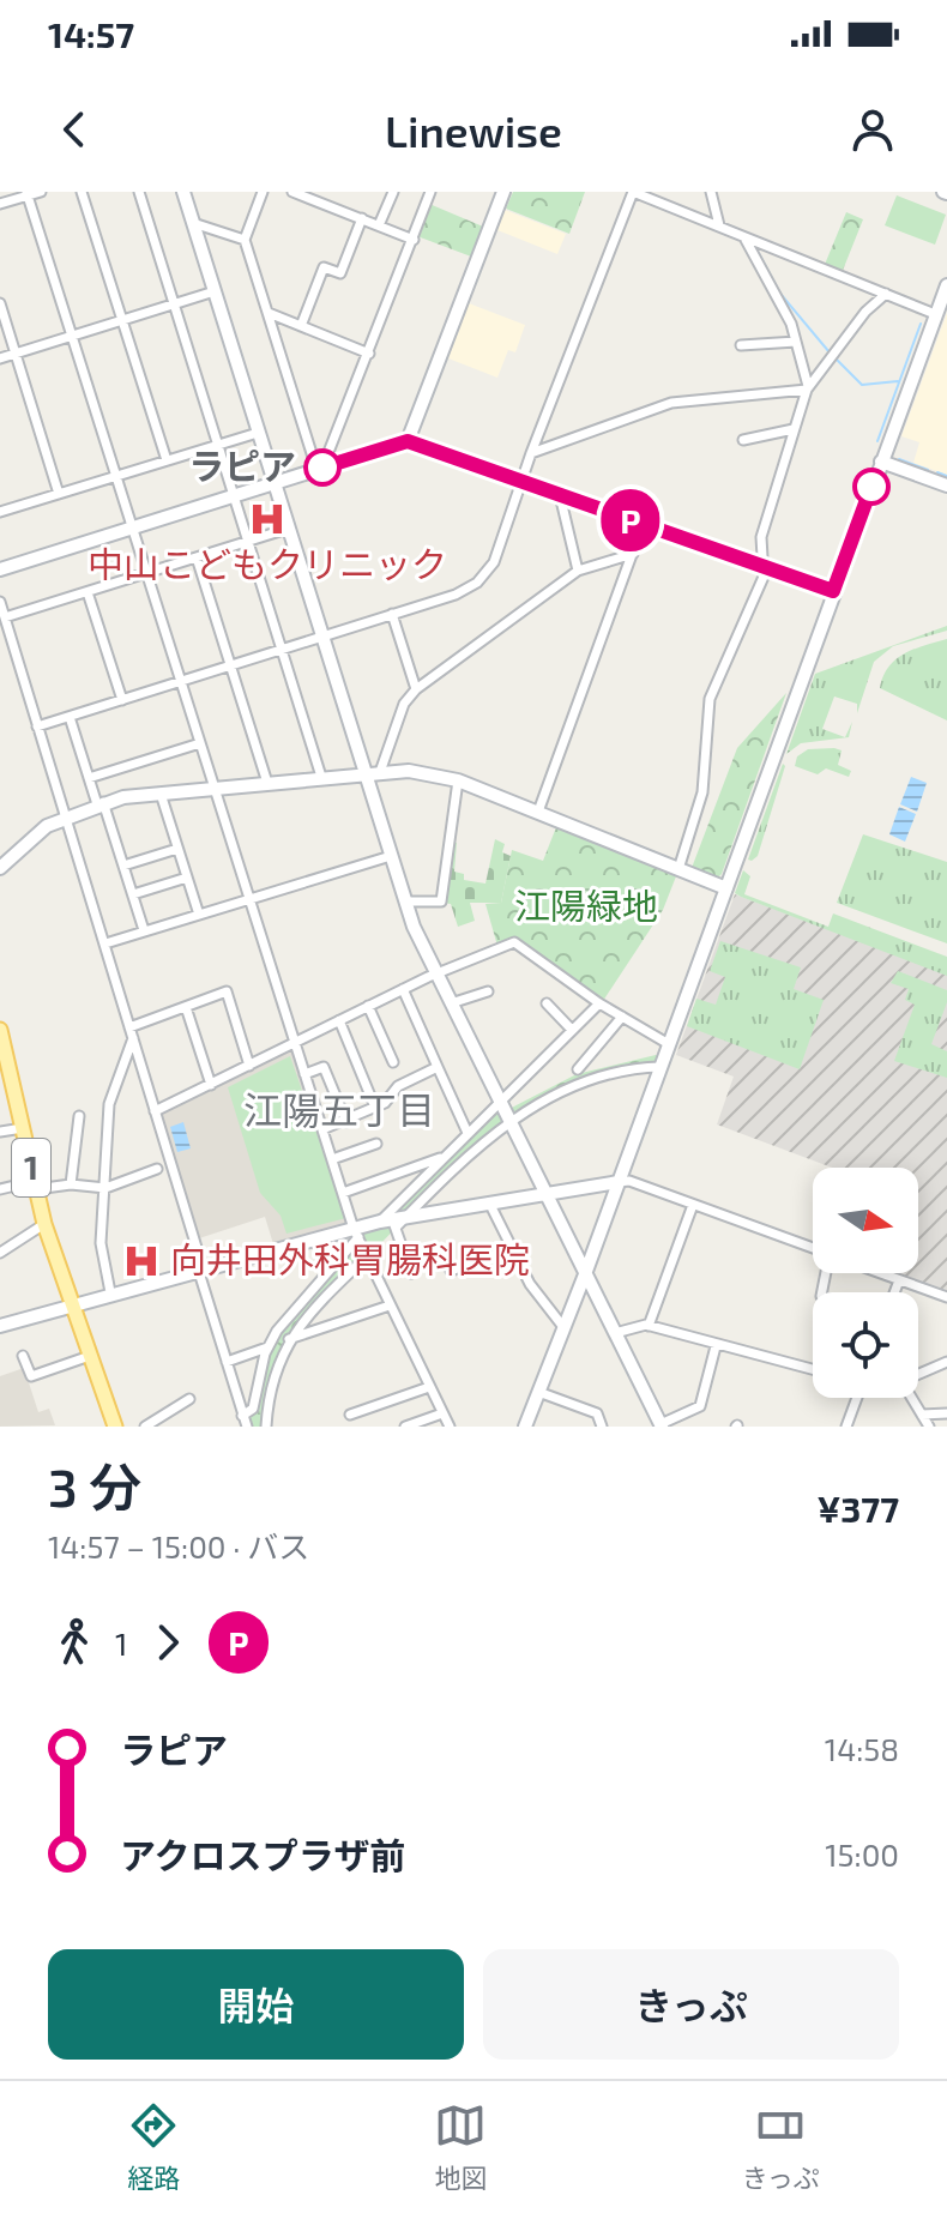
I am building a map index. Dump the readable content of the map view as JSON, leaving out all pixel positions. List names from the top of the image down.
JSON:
{
  "streets": {
    "main road": ["1"]
  },
  "districts": ["江陽五丁目"],
  "parks": ["江陽緑地"],
  "places": {
    "other": ["ラピア"],
    "hospital": ["中山こどもクリニック", "向井田外科胃腸科医院"]
  },
  "lines": ["bus line P"],
  "north": "right",
  "page": {
    "status": "14:57",
    "header": "Linewise",
    "on_map": "P",
    "heading": ["3 分", "14:57 – 15:00 · バス", "¥377"],
    "legs": ["1", "P"],
    "list": [
      {
        "name": "ラピア",
        "value": "14:58"
      },
      {
        "name": "アクロスプラザ前",
        "value": "15:00"
      }
    ],
    "buttons": ["開始", "きっぷ"],
    "tabs": ["経路", "地図", "きっぷ"]
  }
}
